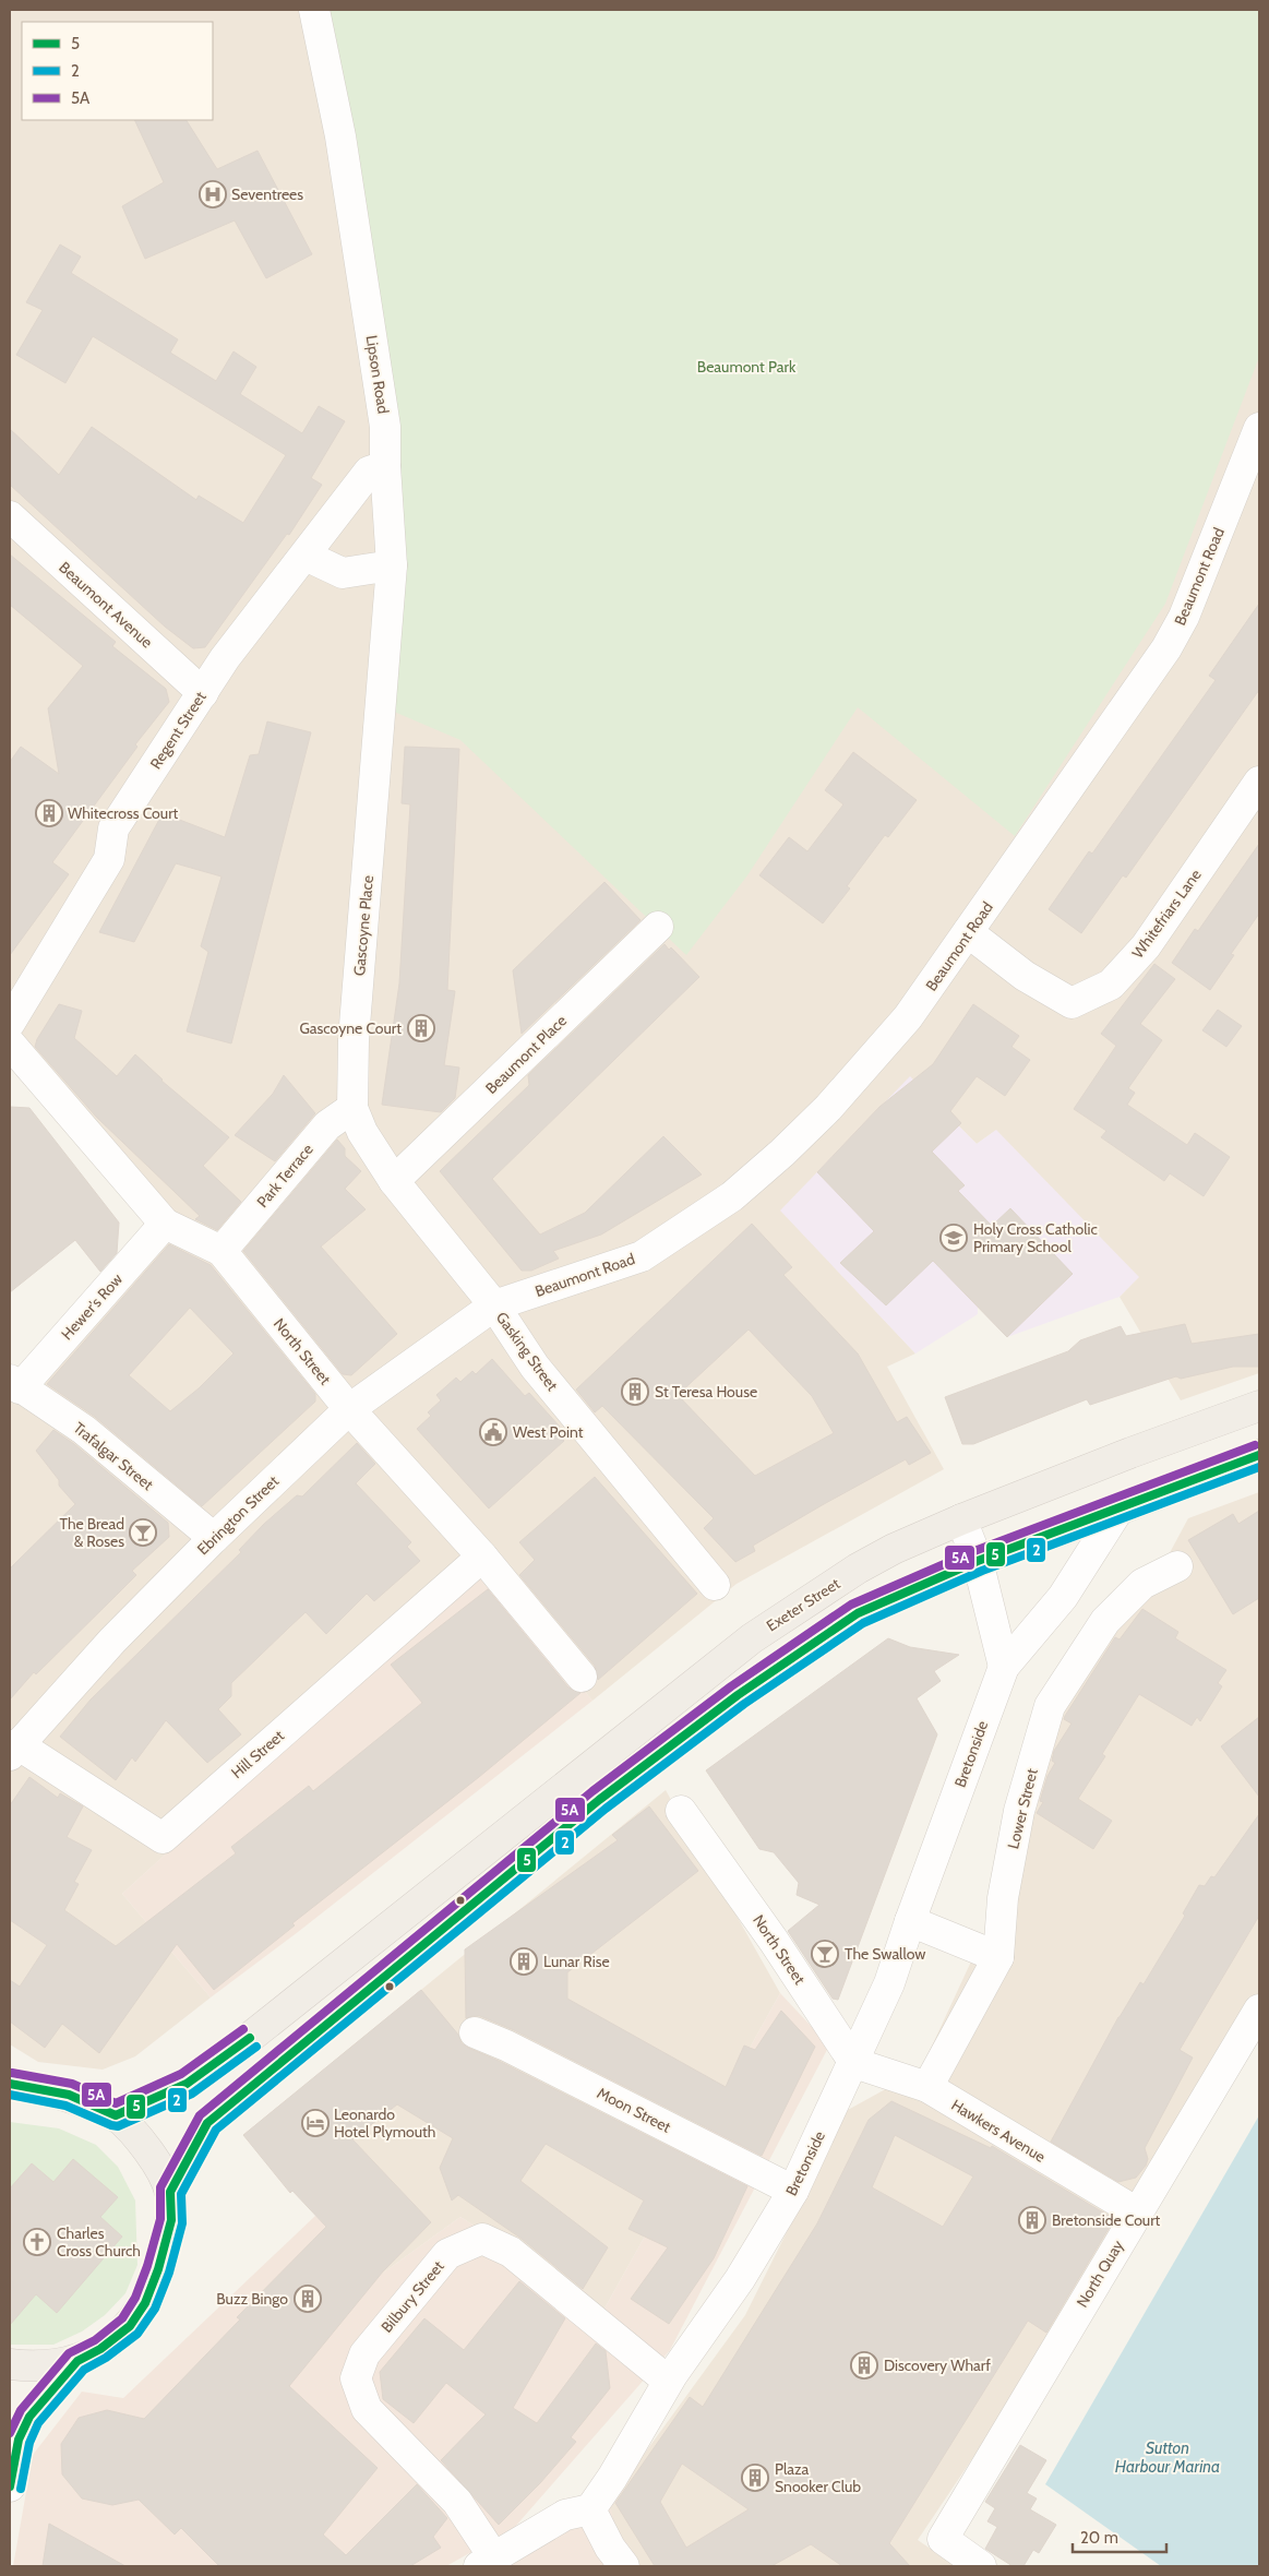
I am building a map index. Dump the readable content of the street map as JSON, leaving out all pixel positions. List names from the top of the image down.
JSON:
{
  "streets": {
    "main road": ["Exeter Street"],
    "street": [
      "Lipson Road",
      "Beaumont Road",
      "Beaumont Avenue",
      "Regent Street",
      "Whitefriars Lane",
      "Gascoyne Place",
      "Beaumont Place",
      "Park Terrace",
      "Hewer's Row",
      "North Street",
      "Gasking Street",
      "Trafalgar Street",
      "Ebrington Street",
      "Hill Street",
      "Bretonside",
      "Lower Street",
      "Moon Street",
      "Hawkers Avenue",
      "North Quay",
      "Bilbury Street"
    ]
  },
  "crossings": [
    ["Lipson Road", "Regent Street"],
    ["Lipson Road", "Gascoyne Place"],
    ["Beaumont Road", "Whitefriars Lane"],
    ["Beaumont Road", "Gasking Street"],
    ["Beaumont Road", "Ebrington Street"],
    ["Beaumont Avenue", "Regent Street"],
    ["Gascoyne Place", "Park Terrace"],
    ["Gascoyne Place", "Gasking Street"],
    ["Beaumont Place", "Gasking Street"],
    ["Park Terrace", "North Street"],
    ["Park Terrace", "Gasking Street"],
    ["Hewer's Row", "North Street"],
    ["Hewer's Row", "Trafalgar Street"],
    ["North Street", "Ebrington Street"],
    ["North Street", "Hill Street"],
    ["North Street", "Bretonside"],
    ["North Street", "Hawkers Avenue"],
    ["Gasking Street", "Ebrington Street"],
    ["Trafalgar Street", "Ebrington Street"],
    ["Ebrington Street", "Hill Street"],
    ["Bretonside", "Moon Street"],
    ["Bretonside", "Hawkers Avenue"],
    ["Bretonside", "Bilbury Street"],
    ["Lower Street", "Hawkers Avenue"],
    ["Hawkers Avenue", "North Quay"]
  ],
  "water": ["Sutton Harbour Marina"],
  "parks": ["Beaumont Park"],
  "places": {
    "hospital": ["Seventrees"],
    "building": [
      "Whitecross Court",
      "Gascoyne Court",
      "St Teresa House",
      "Lunar Rise",
      "Bretonside Court",
      "Buzz Bingo",
      "Discovery Wharf",
      "Plaza Snooker Club"
    ],
    "school or university": ["Holy Cross Catholic Primary School"],
    "public building": ["West Point"],
    "bar": ["The Bread & Roses", "The Swallow"],
    "hotel": ["Leonardo Hotel Plymouth"],
    "church": ["Charles Cross Church"]
  },
  "lines": ["transit line 5A", "transit line 5", "transit line 2"],
  "legend": ["5", "2", "5A"],
  "scale_bar": "20 m"
}
